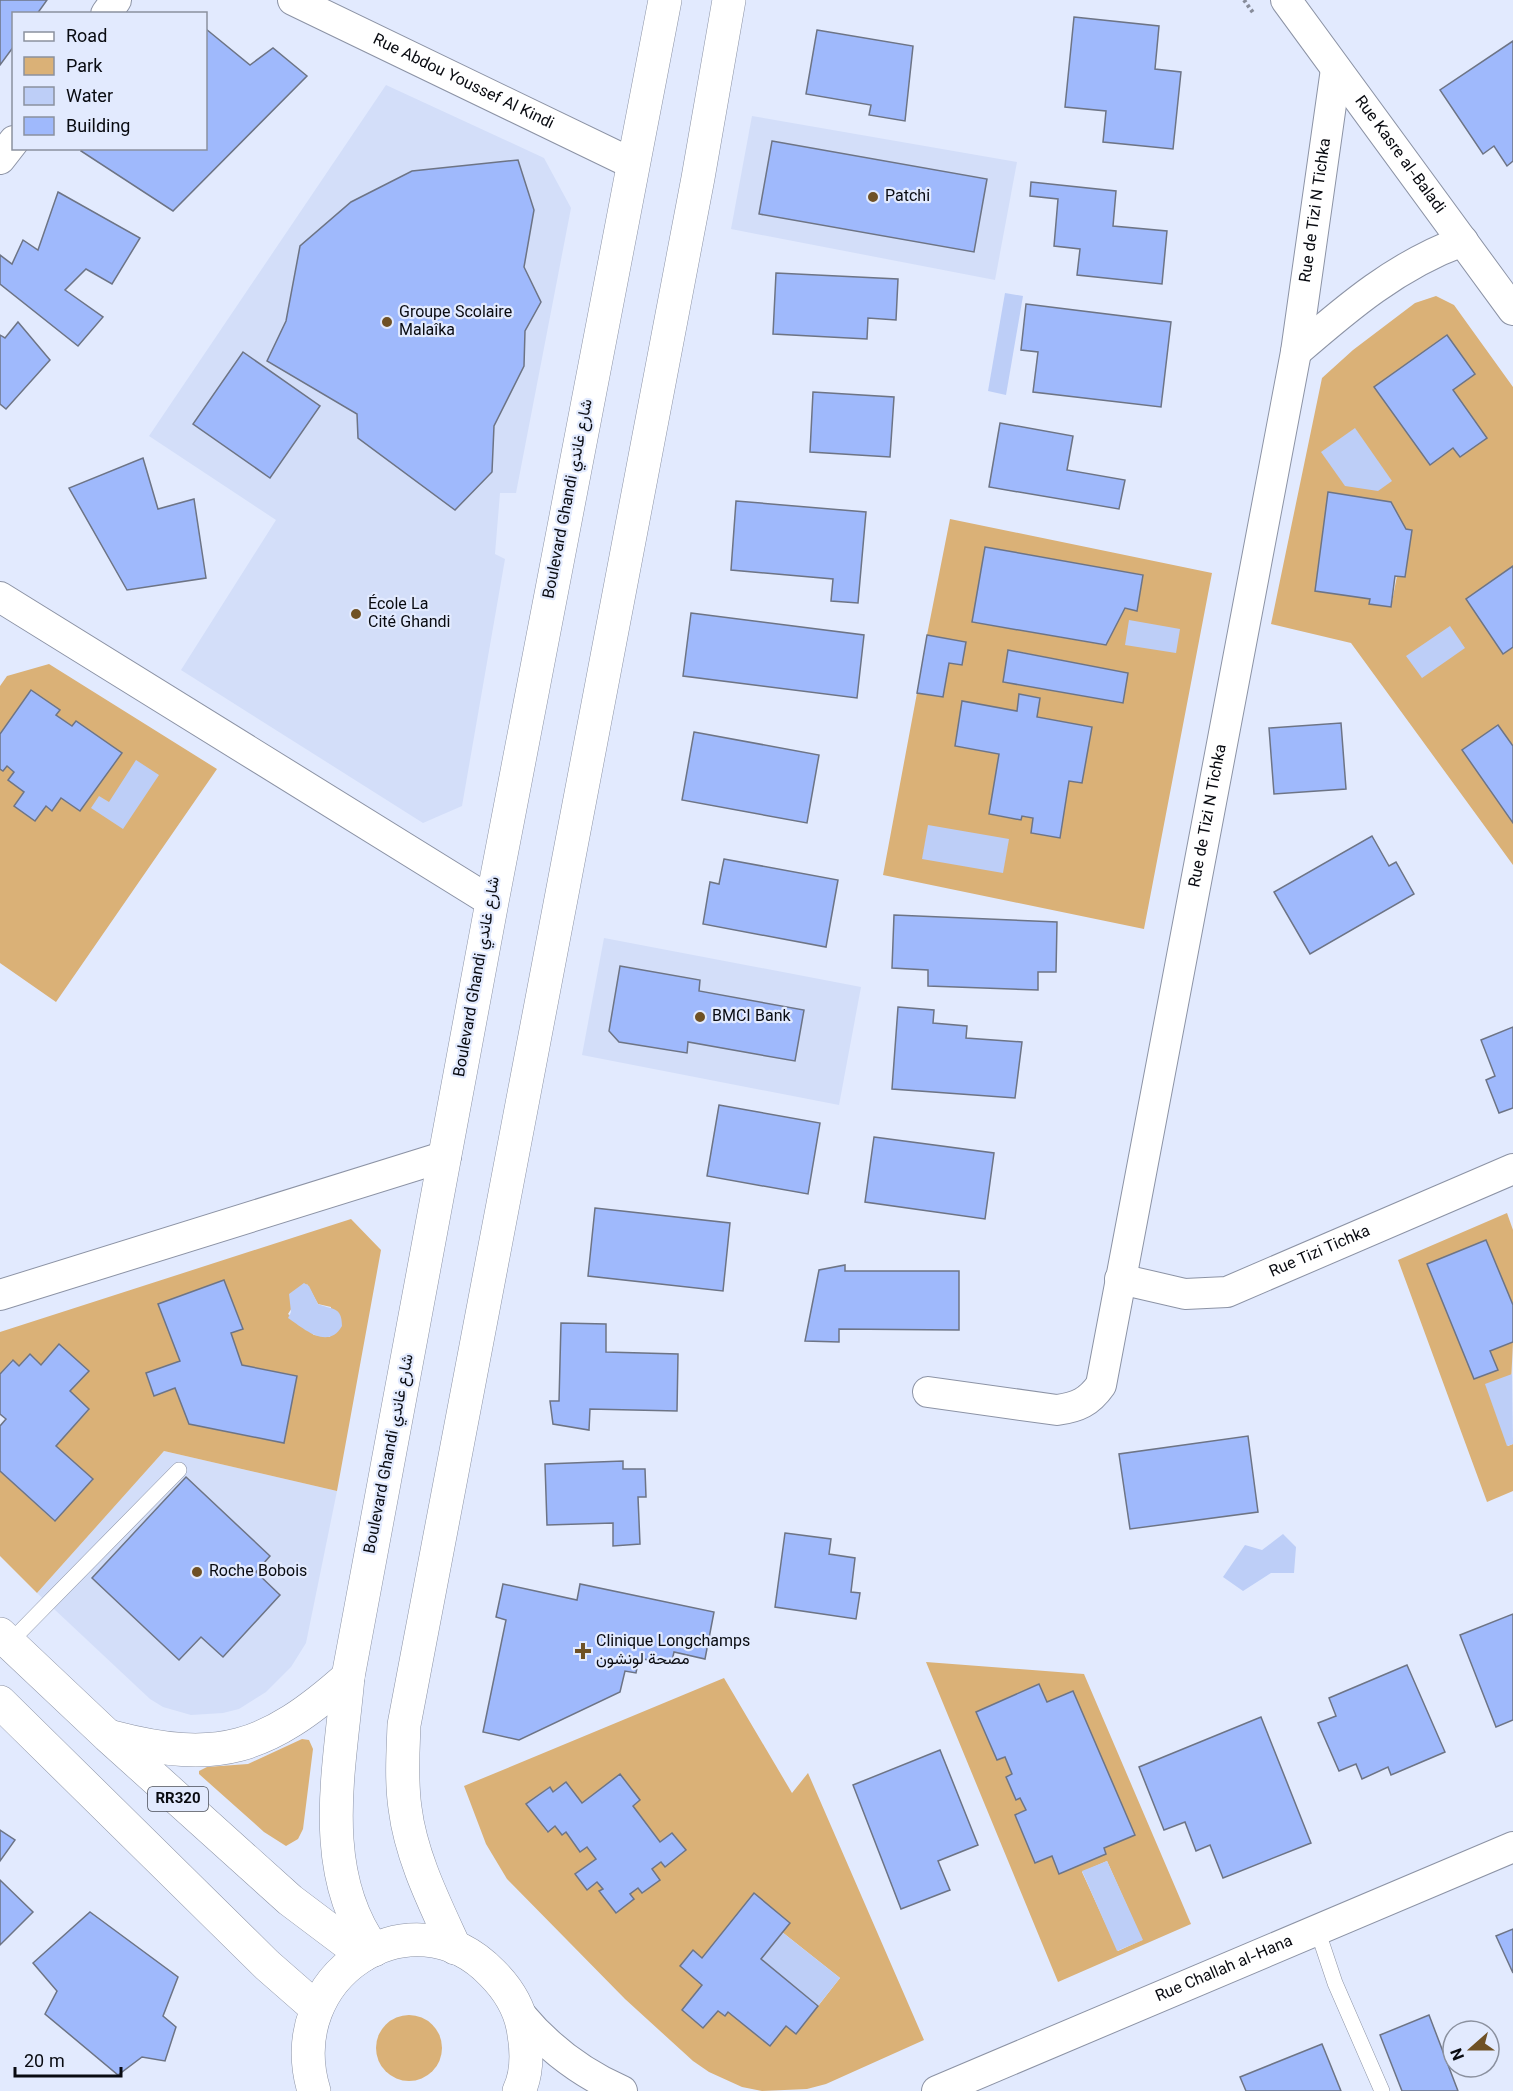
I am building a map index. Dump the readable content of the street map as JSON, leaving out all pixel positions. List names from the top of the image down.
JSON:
{
  "streets": {
    "main road": ["Boulevard Ghandi شارع غاندي", "RR320"],
    "street": [
      "Rue Abdou Youssef Al Kindi",
      "Rue Kasre al-Baladi",
      "Rue de Tizi N Tichka",
      "Rue Tizi Tichka",
      "Rue Challah al-Hana"
    ]
  },
  "crossings": [
    ["Rue Abdou Youssef Al Kindi", "Boulevard Ghandi شارع غاندي"],
    ["Rue Kasre al-Baladi", "Rue de Tizi N Tichka"],
    ["Rue de Tizi N Tichka", "Rue Tizi Tichka"],
    ["Boulevard Ghandi شارع غاندي", "RR320"]
  ],
  "places": {
    "other": [
      "Patchi",
      "Groupe Scolaire Malaîka",
      "École La Cité Ghandi",
      "BMCI Bank",
      "Roche Bobois"
    ],
    "health": ["Clinique Longchamps مصحة لونشون"]
  },
  "legend": [
    "Road",
    "Park",
    "Water",
    "Building"
  ],
  "scale_bar": "20 m",
  "north": "left"
}
